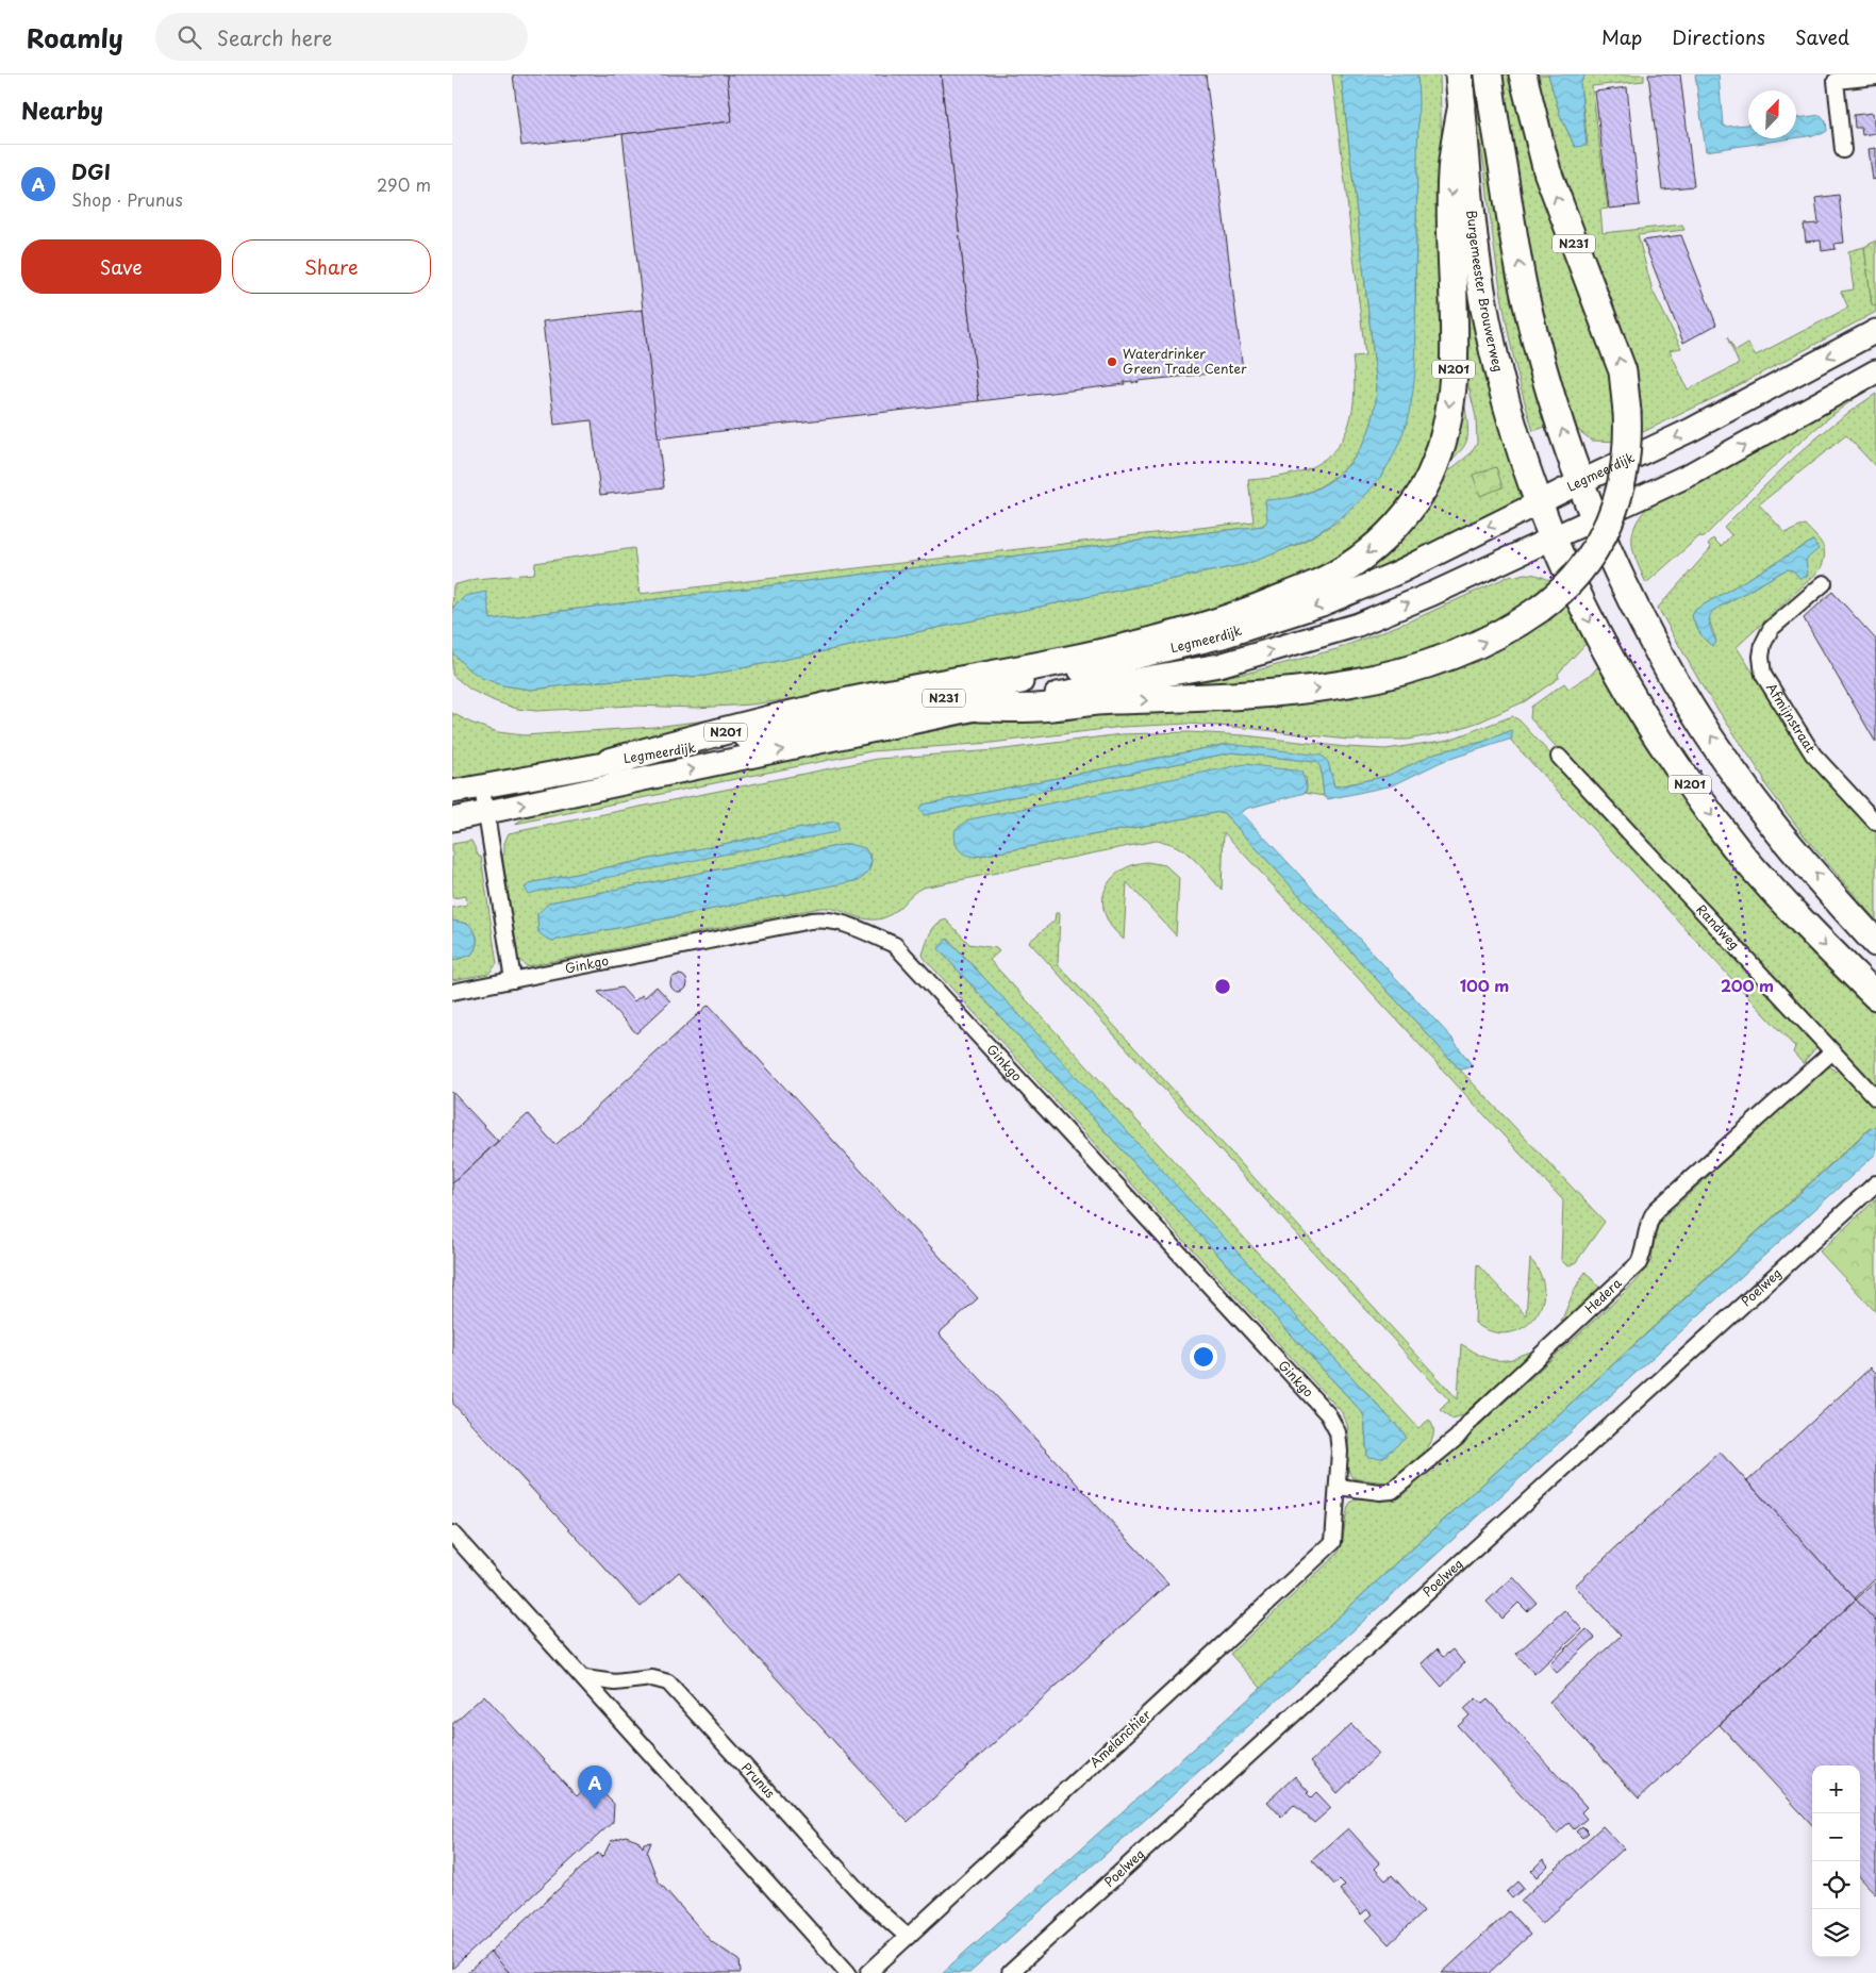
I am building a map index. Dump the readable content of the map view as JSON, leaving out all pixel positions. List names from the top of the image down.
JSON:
{
  "streets": {
    "highway": ["N231", "Burgemeester Brouwerweg", "N201"],
    "main road": ["Legmeerdijk"],
    "street": [
      "Afmijnstraat",
      "Randweg",
      "Ginkgo",
      "Poelweg",
      "Hedera",
      "Amelanchier",
      "Prunus"
    ]
  },
  "crossings": [
    ["N231", "Legmeerdijk"],
    ["Burgemeester Brouwerweg", "N201"],
    ["Burgemeester Brouwerweg", "Legmeerdijk"],
    ["N201", "Legmeerdijk"],
    ["Randweg", "Hedera"],
    ["Ginkgo", "Hedera"],
    ["Ginkgo", "Amelanchier"],
    ["Hedera", "Amelanchier"],
    ["Amelanchier", "Prunus"]
  ],
  "places": ["Waterdrinker Green Trade Center"],
  "north": "top right",
  "page": {
    "header": "Roamly",
    "search": "Search here",
    "nav": ["Map", "Directions", "Saved"],
    "heading": "Nearby",
    "list": [
      {
        "mark": "A",
        "name": "DGI",
        "note": "Shop · Prunus",
        "value": "290 m"
      }
    ],
    "buttons": ["Save", "Share"],
    "map_buttons": ["+", "−"],
    "pins": "A"
  },
  "rings": ["100 m", "200 m"]
}
